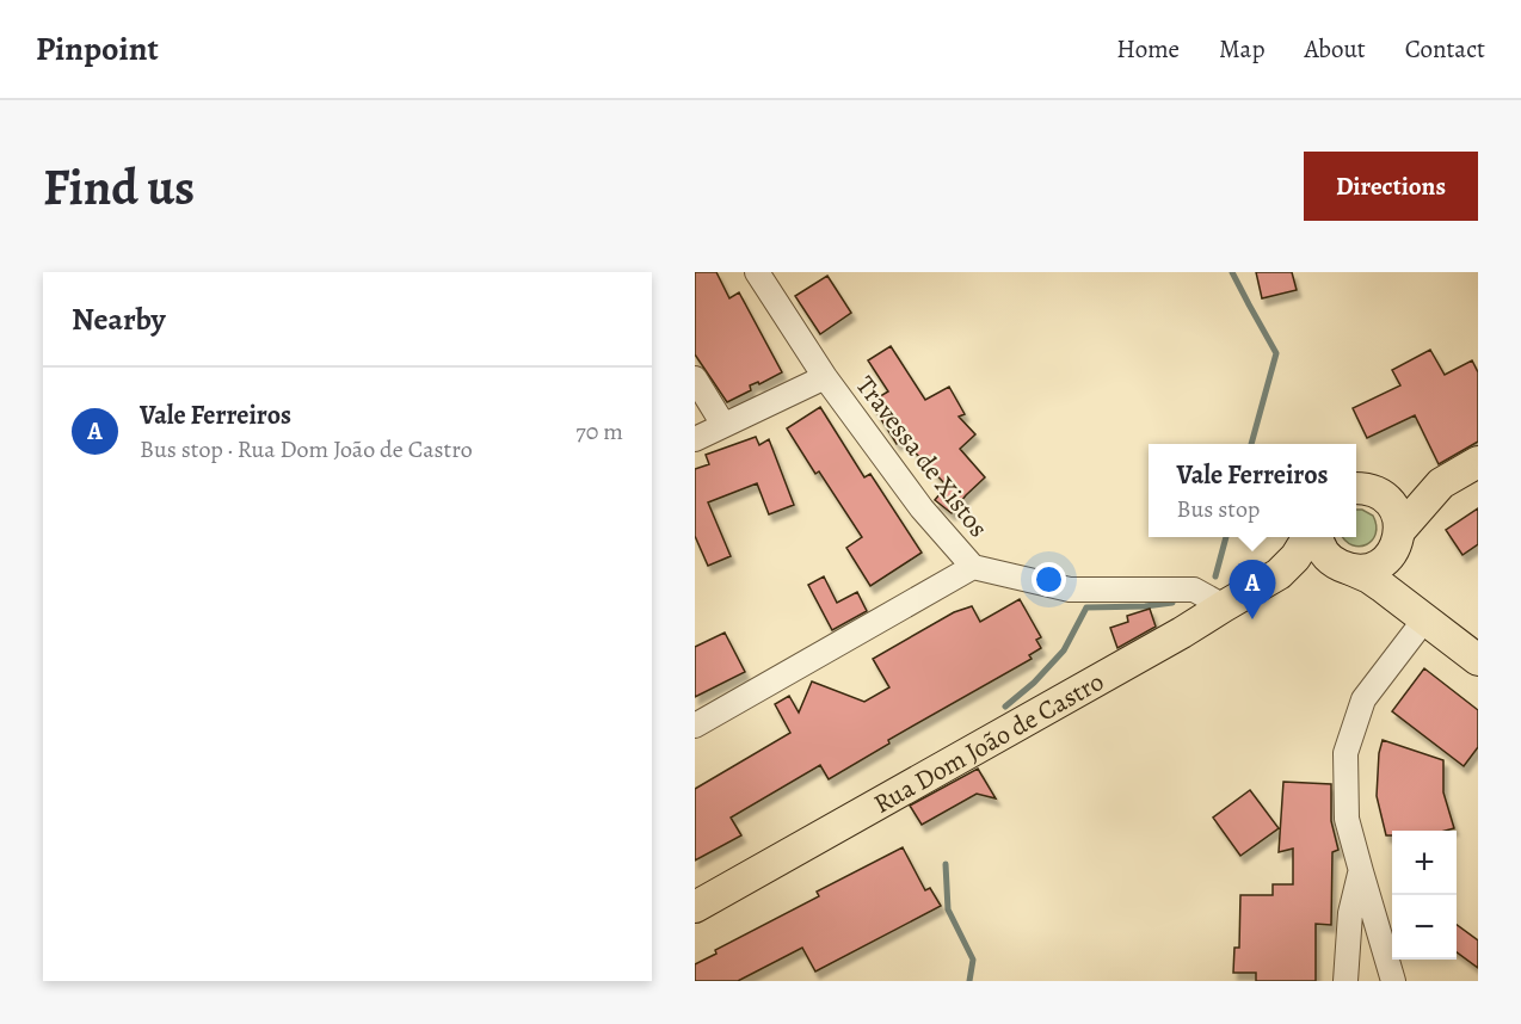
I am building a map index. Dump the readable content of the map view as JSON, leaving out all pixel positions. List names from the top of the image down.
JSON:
{
  "streets": {
    "main road": ["Rua Dom João de Castro"],
    "street": ["Travessa de Xistos"]
  },
  "crossings": [
    ["Travessa de Xistos", "Rua Dom João de Castro"]
  ],
  "page": {
    "header": "Pinpoint",
    "nav": [
      "Home",
      "Map",
      "About",
      "Contact"
    ],
    "buttons": "Directions",
    "title": "Find us",
    "heading": "Nearby",
    "list": [
      {
        "mark": "A",
        "name": "Vale Ferreiros",
        "note": "Bus stop · Rua Dom João de Castro",
        "value": "70 m"
      }
    ],
    "popup": ["Vale Ferreiros", "Bus stop"],
    "pins": "A",
    "map_buttons": ["+", "−"]
  }
}
